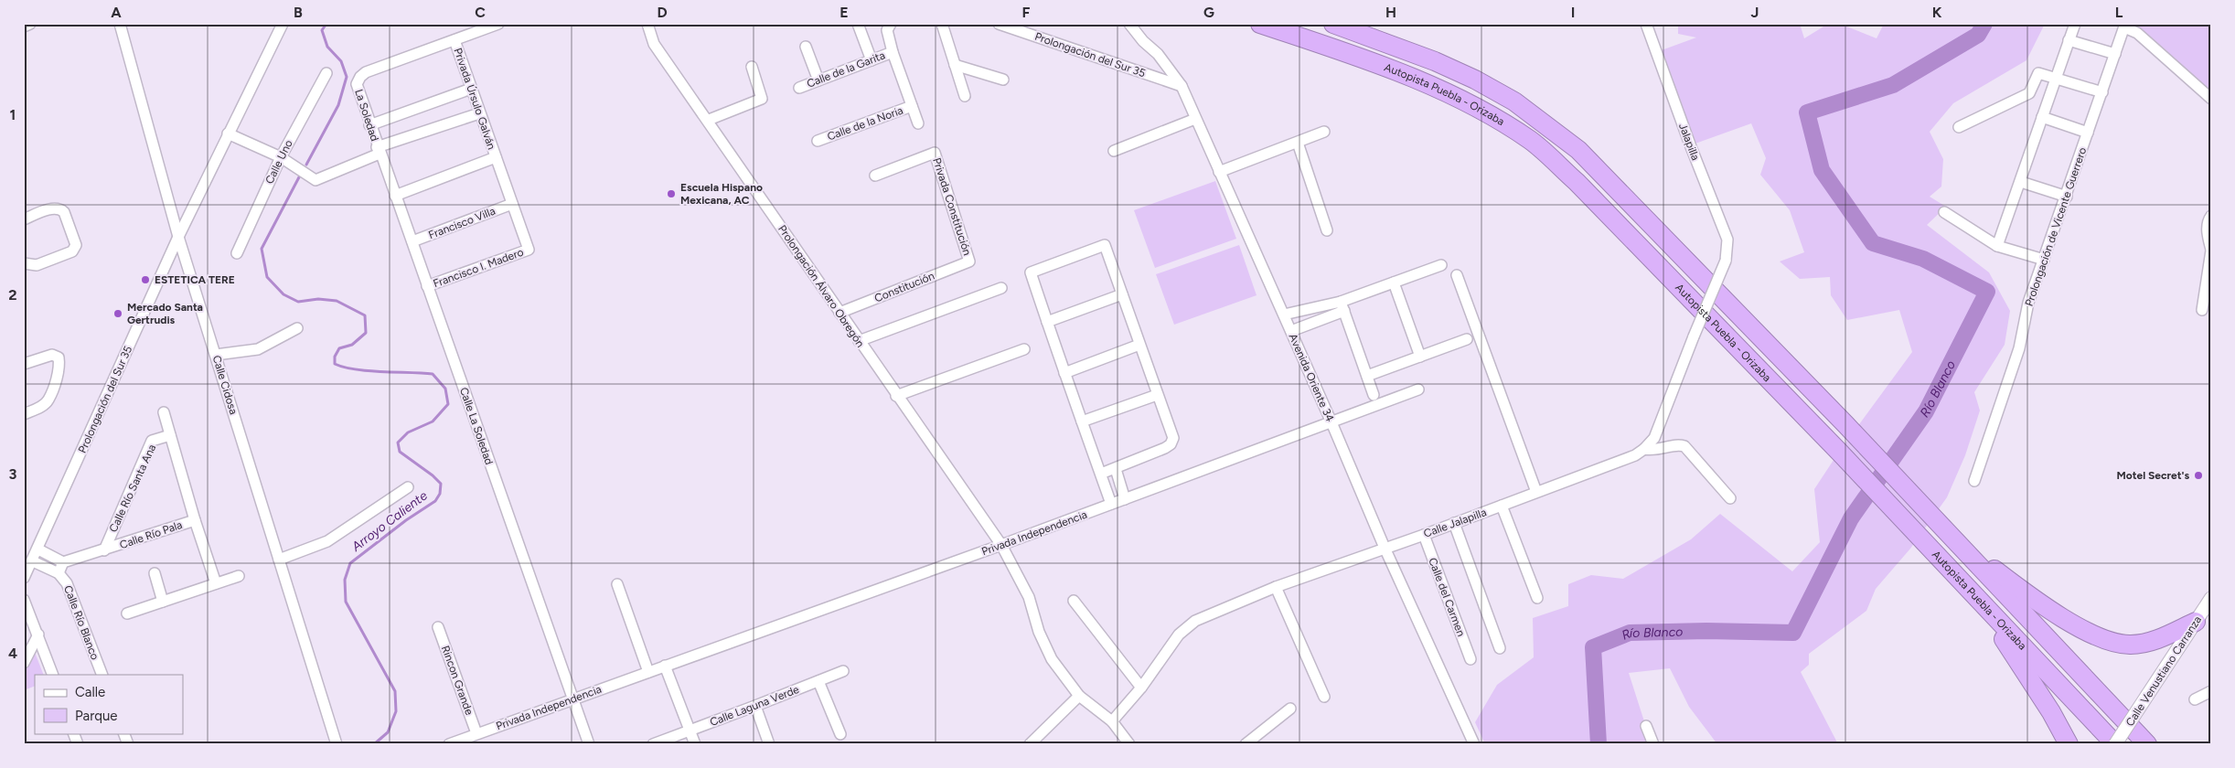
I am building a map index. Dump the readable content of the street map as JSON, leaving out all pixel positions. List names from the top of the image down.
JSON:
{
  "streets": {
    "highway": ["Autopista Puebla - Orizaba"],
    "street": [
      "Prolongación del Sur 35",
      "Calle de la Garita",
      "Privada Úrsulo Galván",
      "La Soledad",
      "Calle de la Noria",
      "Jalapilla",
      "Calle Uno",
      "Privada Constitución",
      "Francisco Villa",
      "Prolongación de Vicente Guerrero",
      "Francisco I. Madero",
      "Prolongación Álvaro Obregón",
      "Constitución",
      "Avenida Oriente 34",
      "Calle Cidosa",
      "Calle La Soledad",
      "Calle Río Santa Ana",
      "Calle Jalapilla",
      "Privada Independencia",
      "Calle Río Pala",
      "Calle del Carmen",
      "Calle Río Blanco",
      "Calle Venustiano Carranza",
      "Rincon Grande",
      "Calle Laguna Verde"
    ]
  },
  "crossings": [
    ["Prolongación del Sur 35", "Avenida Oriente 34"],
    ["Prolongación del Sur 35", "Calle Cidosa"],
    ["Prolongación del Sur 35", "Calle Río Blanco"],
    ["Autopista Puebla - Orizaba", "Calle Venustiano Carranza"],
    ["Privada Úrsulo Galván", "La Soledad"],
    ["Privada Úrsulo Galván", "Francisco Villa"],
    ["Privada Úrsulo Galván", "Francisco I. Madero"],
    ["La Soledad", "Calle La Soledad"],
    ["Jalapilla", "Calle Jalapilla"],
    ["Privada Constitución", "Constitución"],
    ["Francisco Villa", "Calle La Soledad"],
    ["Francisco I. Madero", "Calle La Soledad"],
    ["Prolongación Álvaro Obregón", "Constitución"],
    ["Prolongación Álvaro Obregón", "Calle Jalapilla"],
    ["Prolongación Álvaro Obregón", "Privada Independencia"],
    ["Avenida Oriente 34", "Calle Jalapilla"],
    ["Avenida Oriente 34", "Privada Independencia"],
    ["Calle La Soledad", "Privada Independencia"],
    ["Calle Río Santa Ana", "Calle Río Pala"],
    ["Calle Jalapilla", "Calle del Carmen"],
    ["Privada Independencia", "Rincon Grande"]
  ],
  "water": ["Río Blanco", "Arroyo Caliente"],
  "places": [
    "Escuela Hispano Mexicana, AC",
    "ESTETICA TERE",
    "Mercado Santa Gertrudis",
    "Motel Secret's"
  ],
  "legend": ["Calle", "Parque"],
  "grid": {
    "columns": [
      "A",
      "B",
      "C",
      "D",
      "E",
      "F",
      "G",
      "H",
      "I",
      "J",
      "K",
      "L"
    ],
    "rows": [
      "1",
      "2",
      "3",
      "4"
    ]
  }
}
